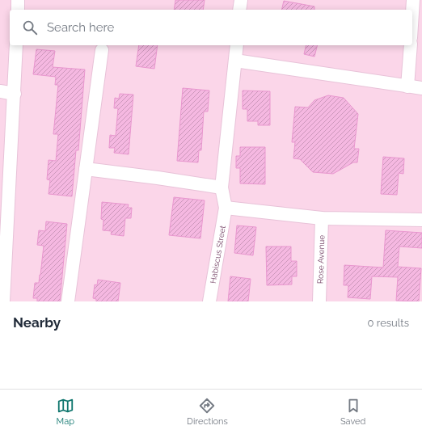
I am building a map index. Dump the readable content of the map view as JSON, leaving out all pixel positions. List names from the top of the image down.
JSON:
{
  "streets": {
    "street": ["Habiscus Street", "Rose Avenue"]
  },
  "page": {
    "search": "Search here",
    "heading": ["Nearby", "0 results"],
    "nav": ["Map", "Directions", "Saved"]
  }
}
